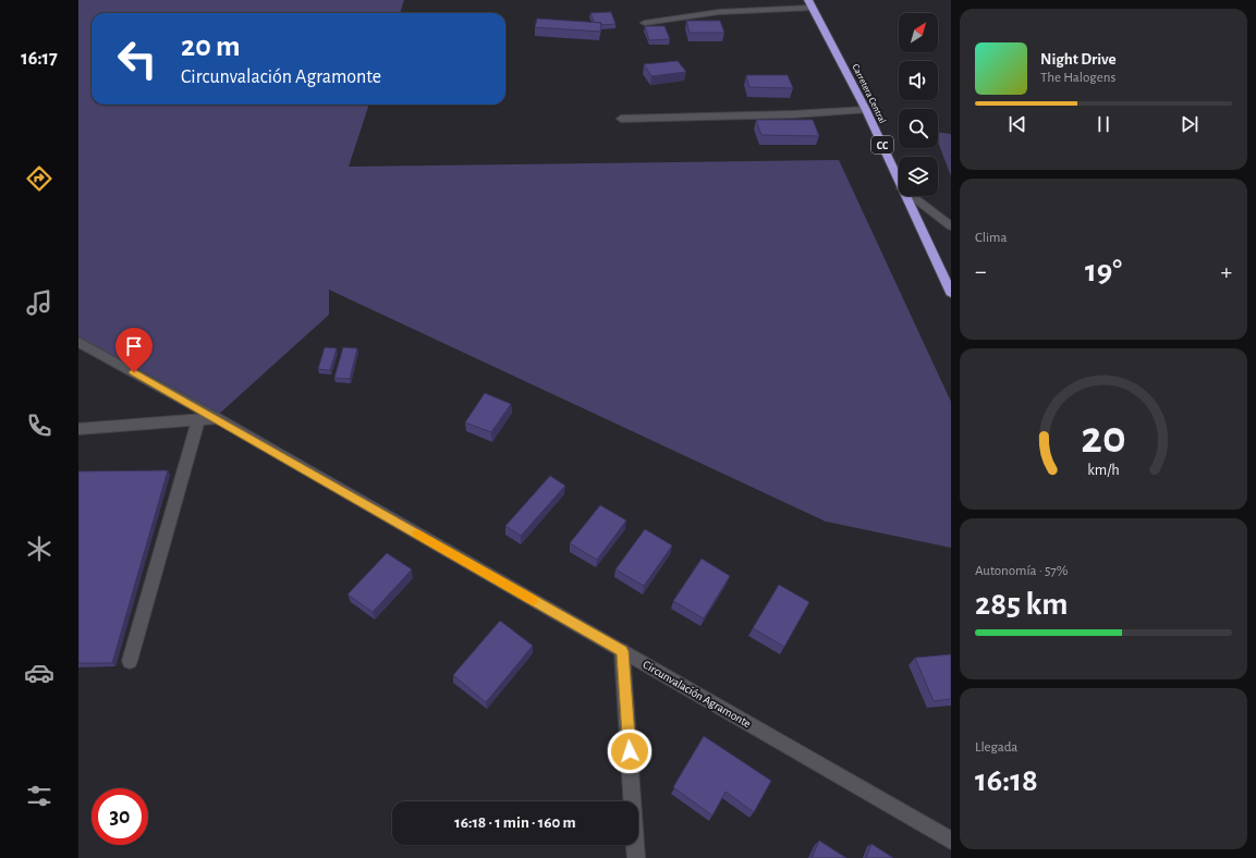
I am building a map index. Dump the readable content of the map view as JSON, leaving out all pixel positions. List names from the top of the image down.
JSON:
{
  "streets": {
    "highway": ["Carretera Central", "CC"],
    "main road": ["Circunvalación Agramonte"]
  },
  "north": "top right",
  "page": {
    "tabs": "16:17",
    "turn": ["20 m", "Circunvalación Agramonte"],
    "song": ["Night Drive", "The Halogens"],
    "tile": [
      "Clima",
      ["Autonomía · 57%", "285 km"],
      ["Llegada", "16:18"]
    ],
    "heat": ["−", "19°", "+"],
    "limit": "30",
    "trip": "16:18 · 1 min · 160 m",
    "gauge": ["20", "km/h"]
  }
}
